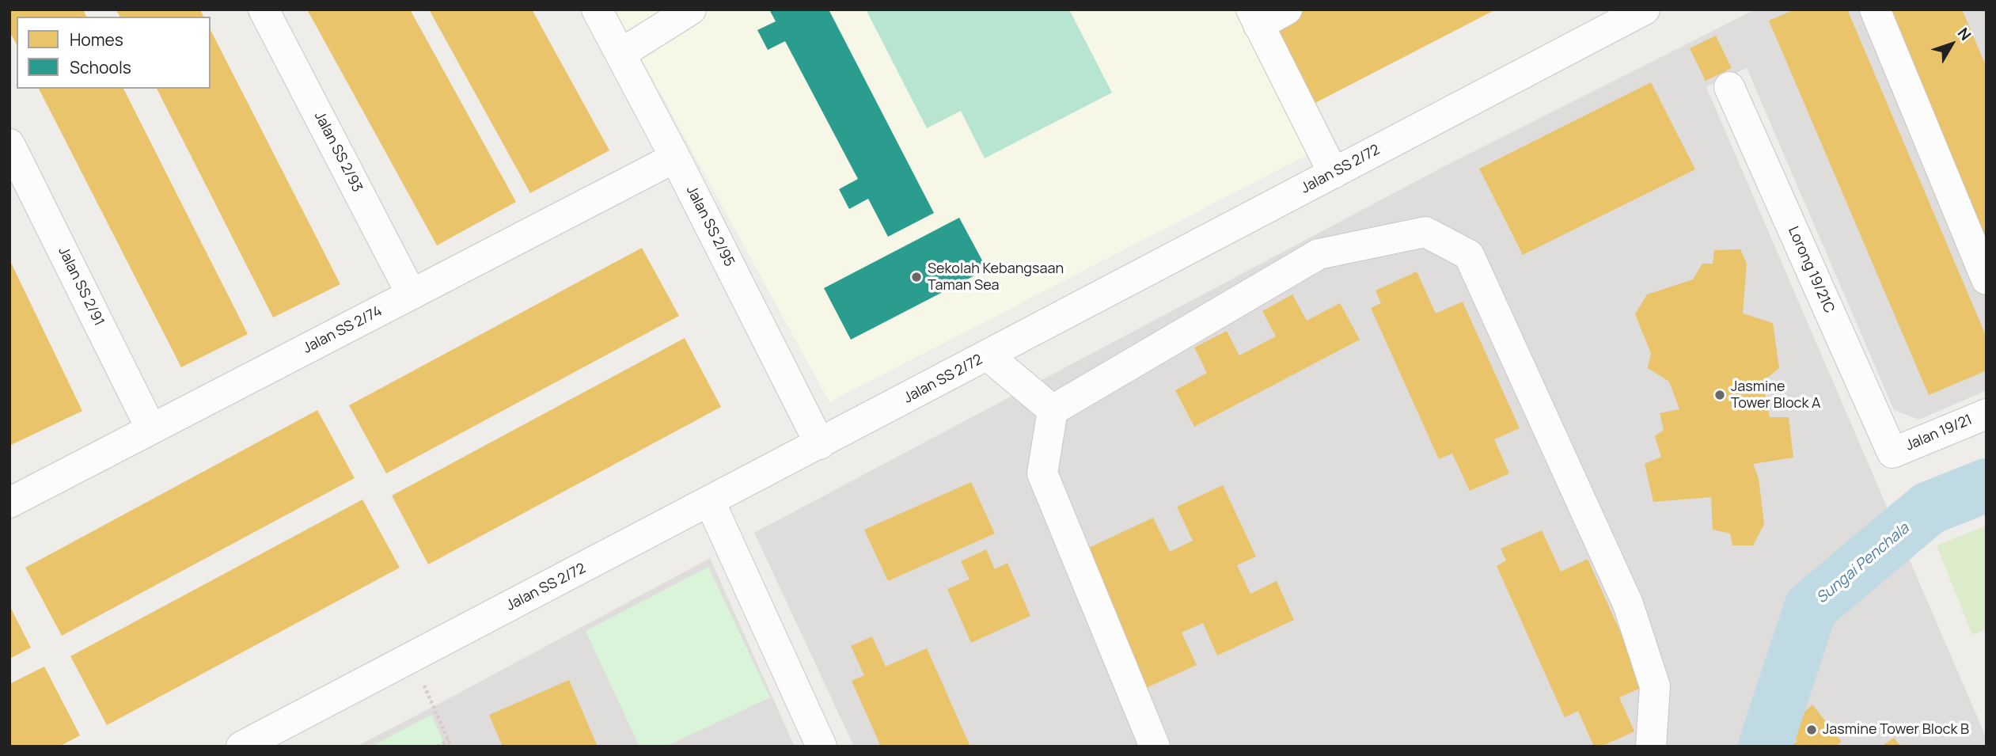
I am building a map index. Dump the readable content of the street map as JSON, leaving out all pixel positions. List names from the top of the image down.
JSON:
{
  "streets": {
    "street": [
      "Jalan SS 2/93",
      "Jalan SS 2/72",
      "Jalan SS 2/95",
      "Lorong 19/21C",
      "Jalan SS 2/91",
      "Jalan SS 2/74",
      "Jalan 19/21"
    ]
  },
  "crossings": [
    ["Jalan SS 2/93", "Jalan SS 2/74"],
    ["Jalan SS 2/72", "Jalan SS 2/95"],
    ["Jalan SS 2/95", "Jalan SS 2/74"],
    ["Lorong 19/21C", "Jalan 19/21"],
    ["Jalan SS 2/91", "Jalan SS 2/74"]
  ],
  "water": ["Sungai Penchala"],
  "places": ["Sekolah Kebangsaan Taman Sea", "Jasmine Tower Block A", "Jasmine Tower Block B"],
  "legend": ["Homes", "Schools"],
  "north": "top right"
}
